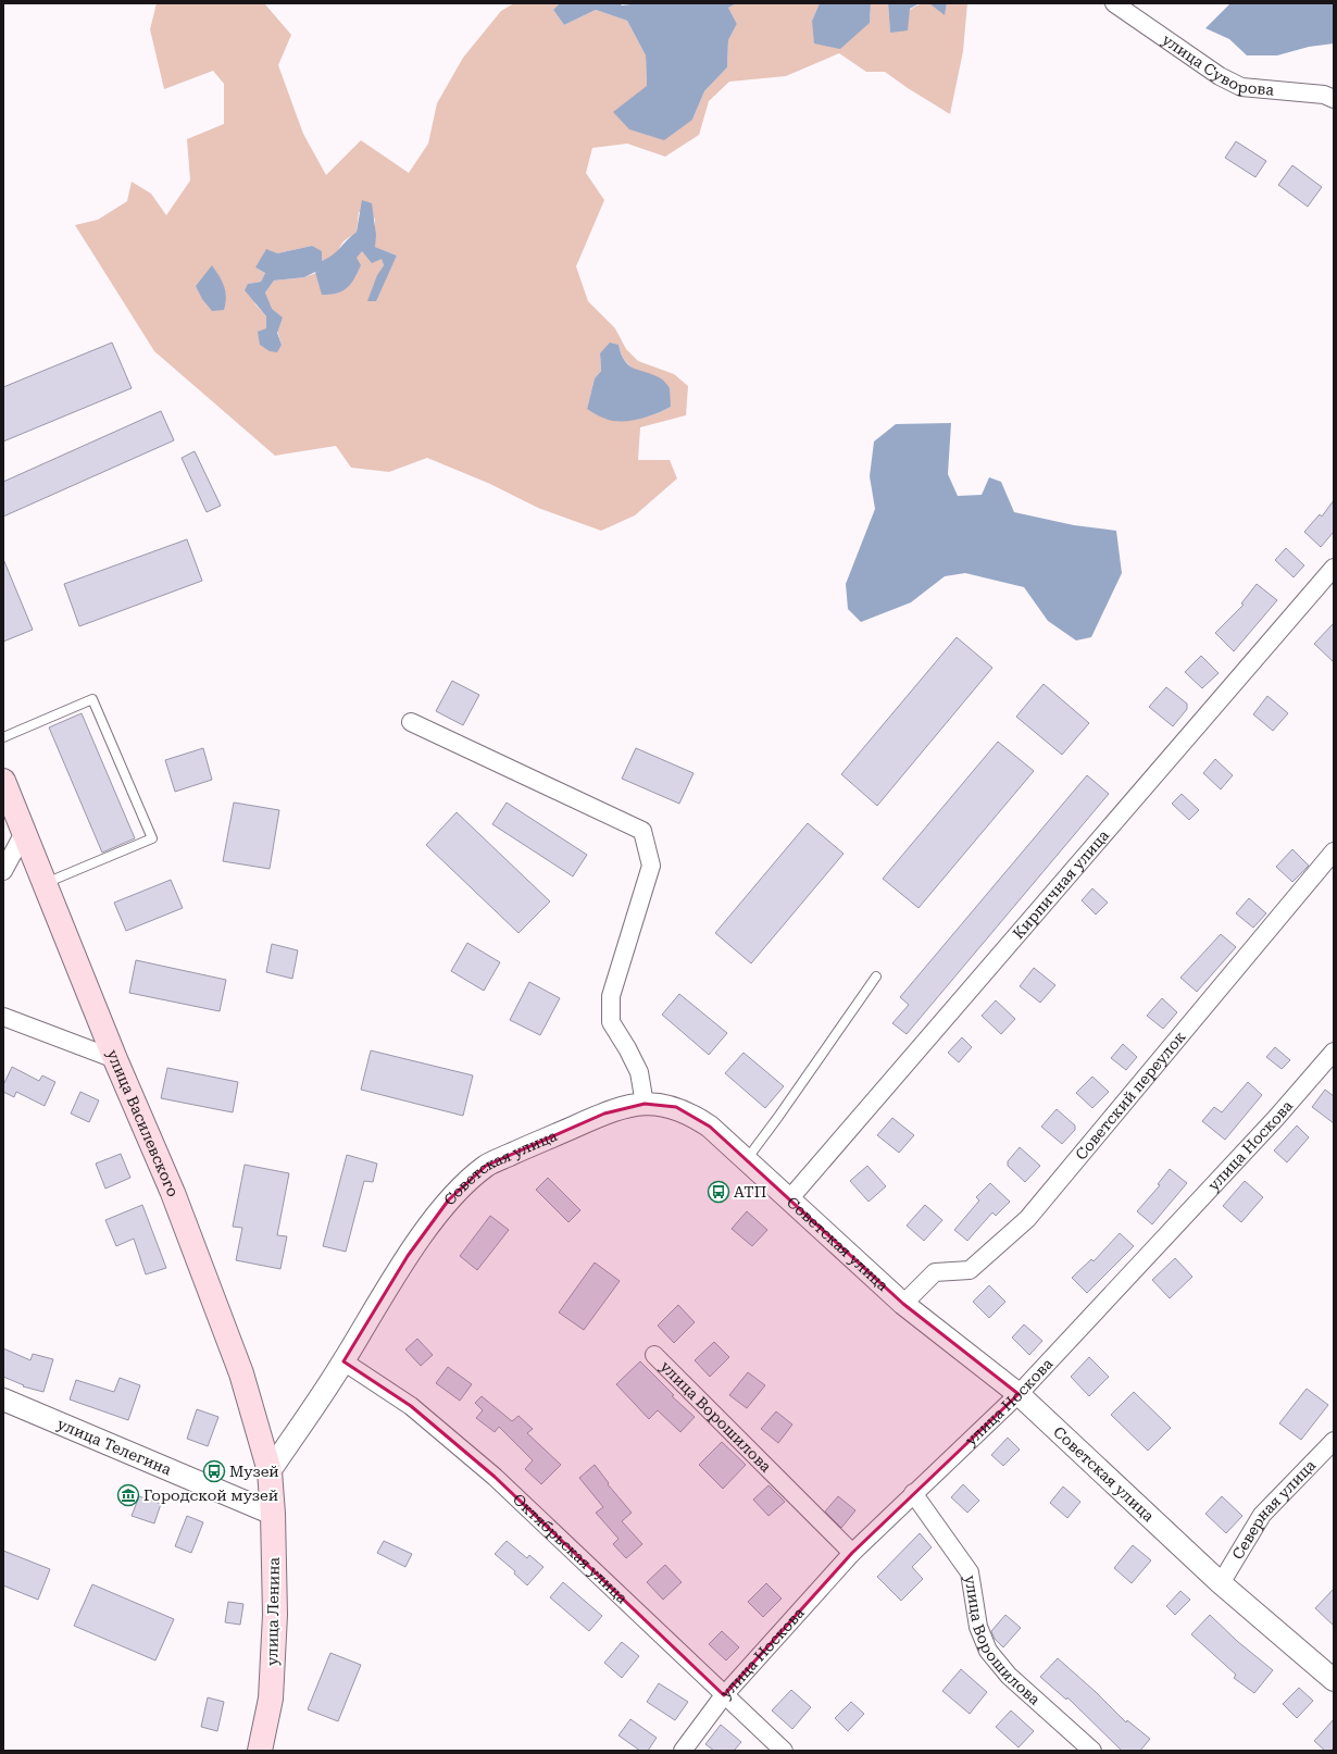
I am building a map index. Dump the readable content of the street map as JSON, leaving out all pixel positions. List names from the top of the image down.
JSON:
{
  "streets": {
    "main road": ["улица Василевского", "улица Ленина"],
    "street": [
      "улица Суворова",
      "Кирпичная улица",
      "Советский переулок",
      "улица Носкова",
      "Советская улица",
      "улица Ворошилова",
      "улица Телегина",
      "Северная улица",
      "Октябрьская улица"
    ]
  },
  "crossings": [
    ["Кирпичная улица", "Советская улица"],
    ["Советский переулок", "Советская улица"],
    ["улица Василевского", "Советская улица"],
    ["улица Василевского", "улица Ленина"],
    ["улица Носкова", "Советская улица"],
    ["улица Носкова", "улица Ворошилова"],
    ["улица Носкова", "Октябрьская улица"],
    ["Советская улица", "Северная улица"],
    ["Советская улица", "Октябрьская улица"],
    ["Советская улица", "улица Ленина"],
    ["улица Телегина", "улица Ленина"]
  ],
  "places": {
    "bus stop": ["АТП", "Музей"],
    "museum": ["Городской музей"]
  }
}
